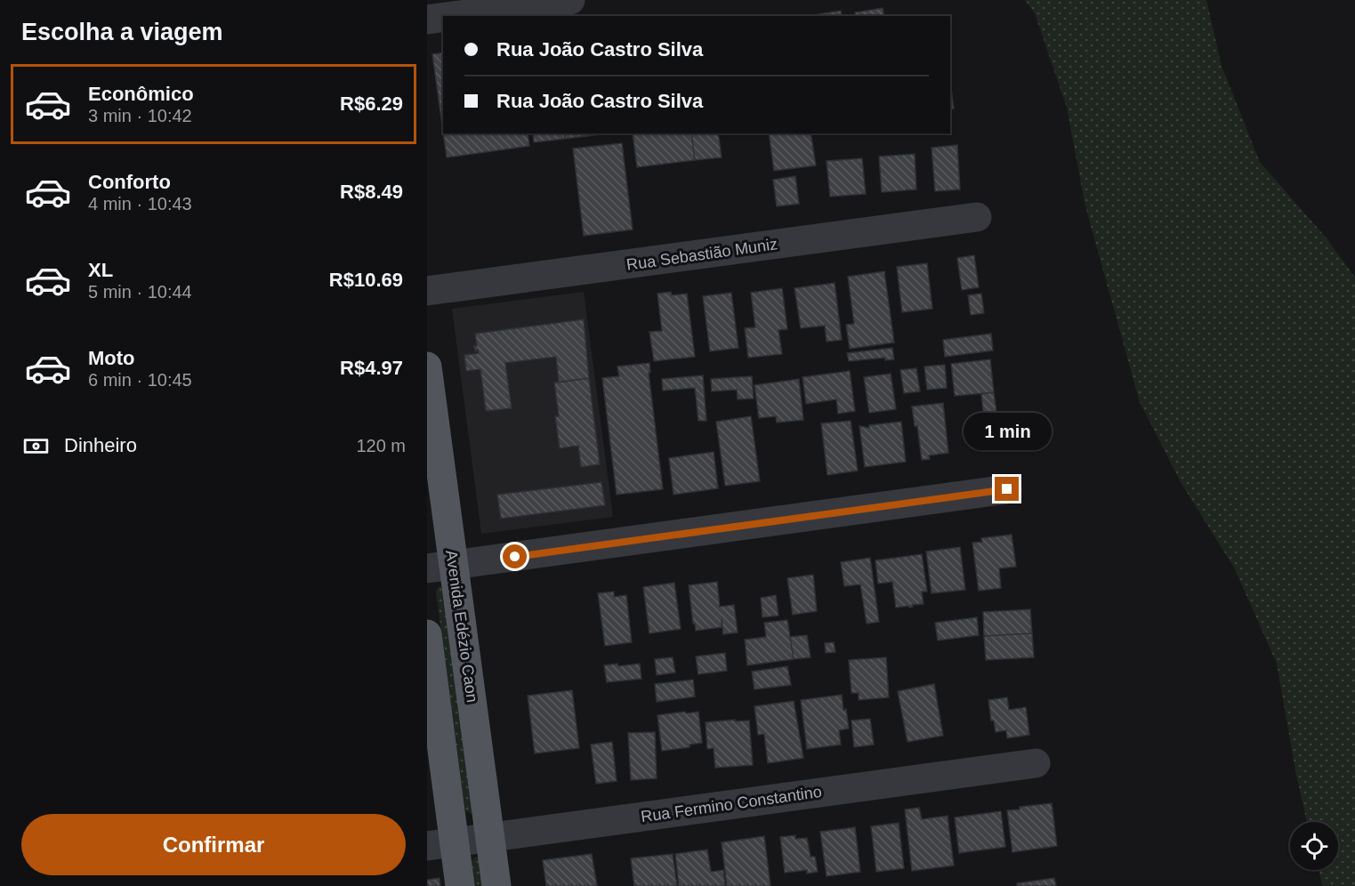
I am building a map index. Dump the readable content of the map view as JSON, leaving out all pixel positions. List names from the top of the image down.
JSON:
{
  "streets": {
    "main road": ["Avenida Edézio Caon"],
    "street": ["Rua Sebastião Muniz", "Rua Fermino Constantino"]
  },
  "crossings": [
    ["Avenida Edézio Caon", "Rua Fermino Constantino"]
  ],
  "page": {
    "heading": "Escolha a viagem",
    "banner": ["Rua João Castro Silva", "Rua João Castro Silva"],
    "list": [
      {
        "name": "Econômico",
        "note": "3 min · 10:42",
        "value": "R$6.29"
      },
      {
        "name": "Conforto",
        "note": "4 min · 10:43",
        "value": "R$8.49"
      },
      {
        "name": "XL",
        "note": "5 min · 10:44",
        "value": "R$10.69"
      },
      {
        "name": "Moto",
        "note": "6 min · 10:45",
        "value": "R$4.97"
      }
    ],
    "bubble": "1 min",
    "pay": ["Dinheiro", "120 m"],
    "buttons": "Confirmar"
  }
}
